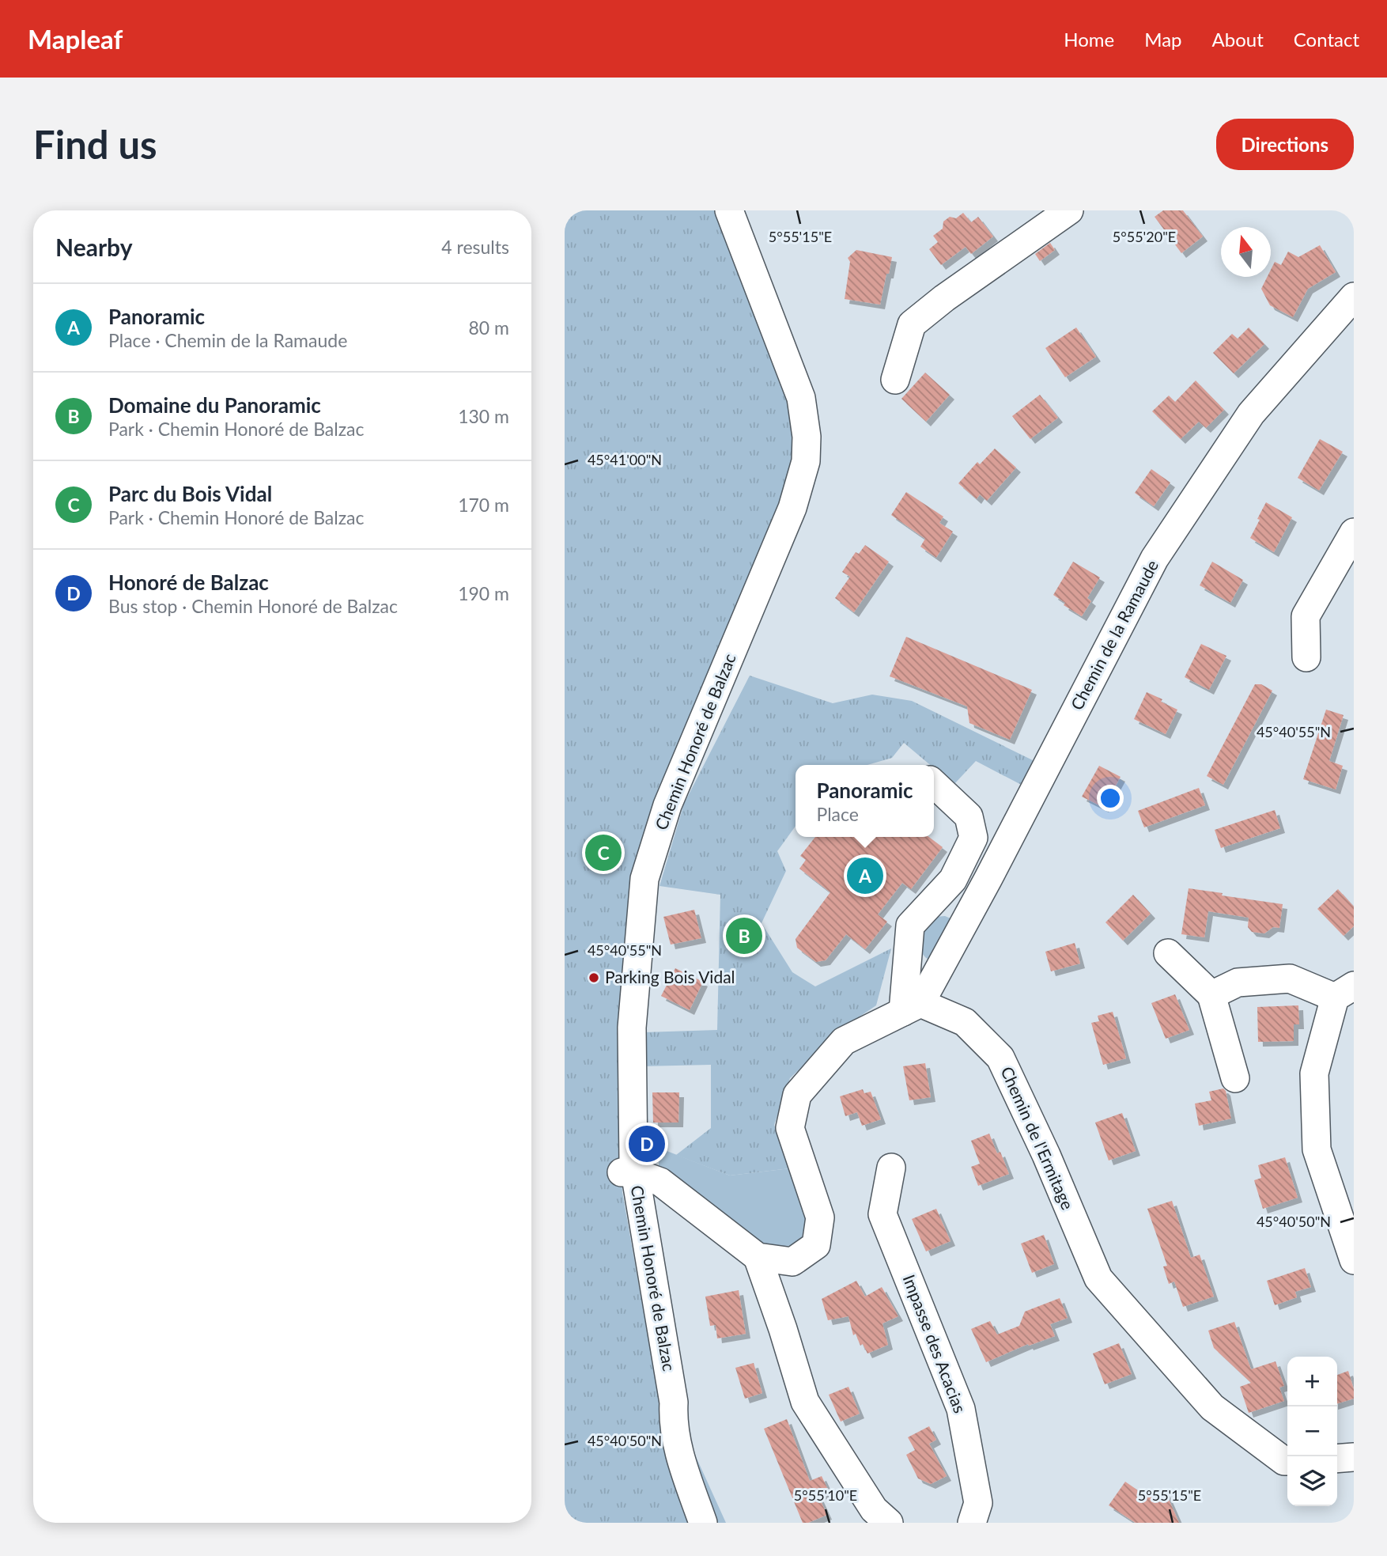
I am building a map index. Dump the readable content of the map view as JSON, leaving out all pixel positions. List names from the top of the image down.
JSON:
{
  "streets": {
    "street": [
      "Chemin de la Ramaude",
      "Chemin Honoré de Balzac",
      "Chemin de l'Ermitage",
      "Impasse des Acacias"
    ]
  },
  "crossings": [
    ["Chemin de la Ramaude", "Chemin de l'Ermitage"]
  ],
  "places": ["Parking Bois Vidal"],
  "north": "top",
  "page": {
    "header": "Mapleaf",
    "nav": [
      "Home",
      "Map",
      "About",
      "Contact"
    ],
    "buttons": "Directions",
    "title": "Find us",
    "heading": ["Nearby", "4 results"],
    "list": [
      {
        "mark": "A",
        "name": "Panoramic",
        "note": "Place · Chemin de la Ramaude",
        "value": "80 m"
      },
      {
        "mark": "B",
        "name": "Domaine du Panoramic",
        "note": "Park · Chemin Honoré de Balzac",
        "value": "130 m"
      },
      {
        "mark": "C",
        "name": "Parc du Bois Vidal",
        "note": "Park · Chemin Honoré de Balzac",
        "value": "170 m"
      },
      {
        "mark": "D",
        "name": "Honoré de Balzac",
        "note": "Bus stop · Chemin Honoré de Balzac",
        "value": "190 m"
      }
    ],
    "popup": ["Panoramic", "Place"],
    "pins": [
      "C",
      "A",
      "B",
      "D"
    ],
    "map_buttons": ["+", "−"]
  },
  "coordinates": [
    "5°55'15\"E",
    "5°55'20\"E",
    "45°41'00\"N",
    "45°40'55\"N",
    "45°40'50\"N",
    "5°55'10\"E"
  ]
}
